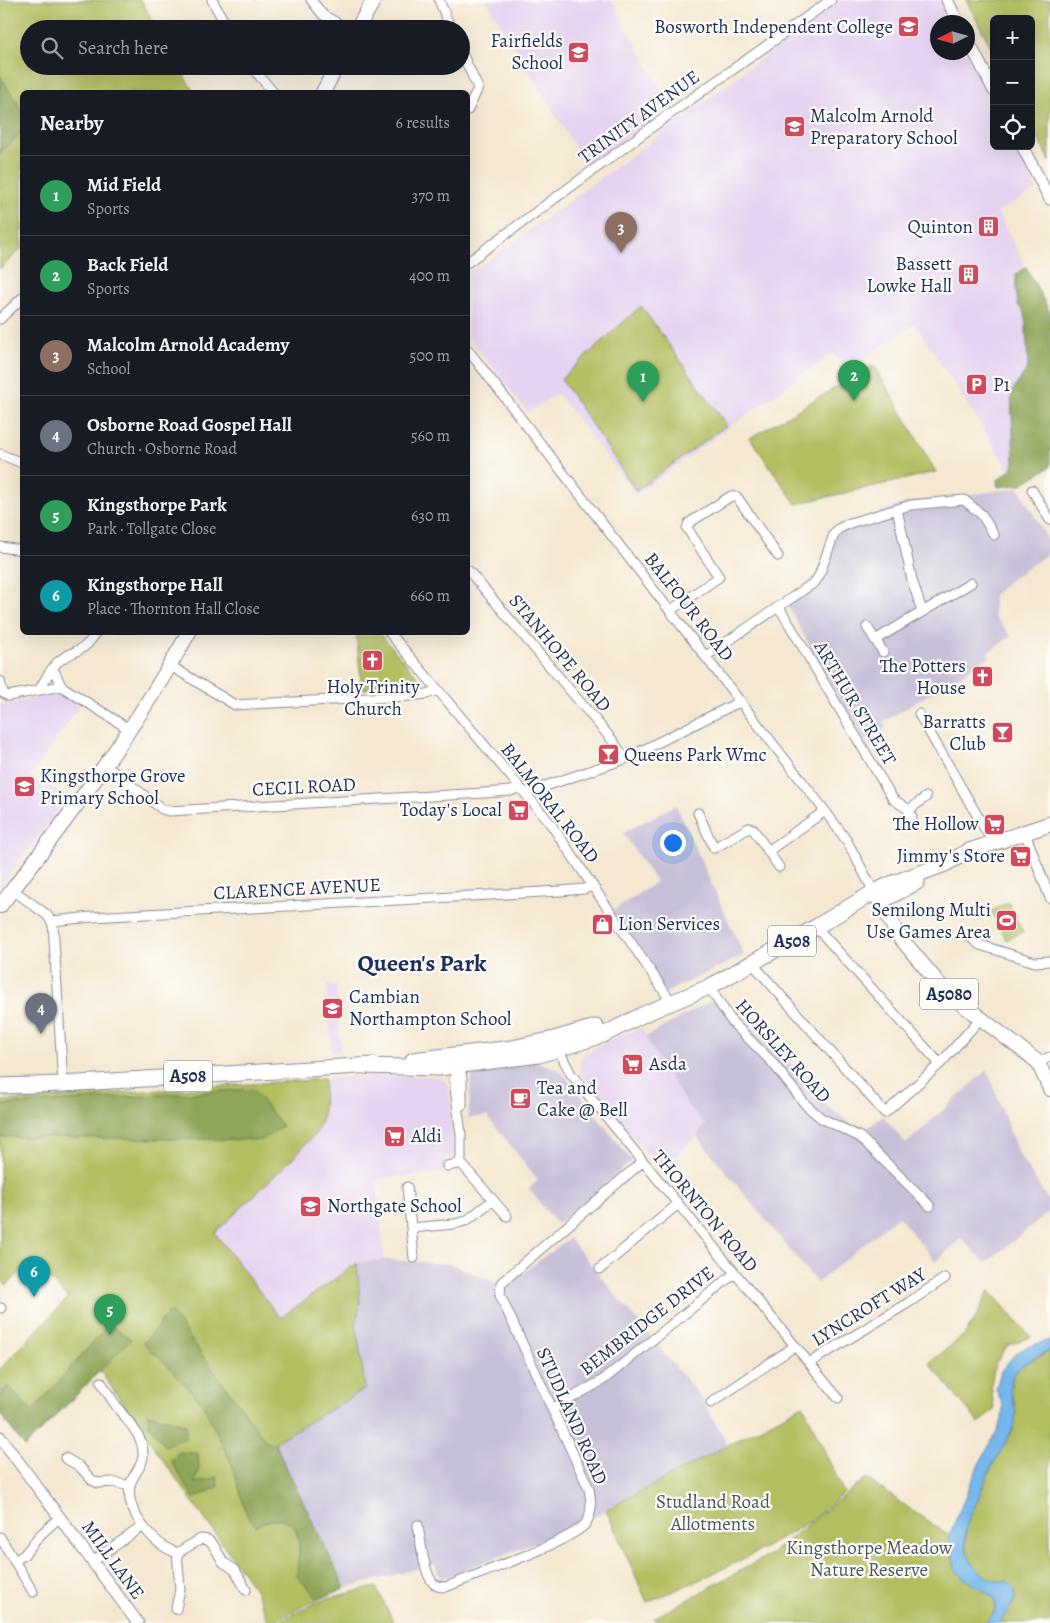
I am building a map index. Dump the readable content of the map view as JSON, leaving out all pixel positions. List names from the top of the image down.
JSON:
{
  "streets": {
    "highway": ["A508"],
    "main road": ["A5080"],
    "street": [
      "TRINITY AVENUE",
      "BALFOUR ROAD",
      "STANHOPE ROAD",
      "ARTHUR STREET",
      "CECIL ROAD",
      "BALMORAL ROAD",
      "CLARENCE AVENUE",
      "HORSLEY ROAD",
      "THORNTON ROAD",
      "LYNCROFT WAY",
      "BEMBRIDGE DRIVE",
      "STUDLAND ROAD",
      "MILL LANE"
    ]
  },
  "crossings": [
    ["BALFOUR ROAD", "CECIL ROAD"],
    ["BALFOUR ROAD", "A508"],
    ["BALFOUR ROAD", "A5080"],
    ["STANHOPE ROAD", "CECIL ROAD"],
    ["CECIL ROAD", "BALMORAL ROAD"],
    ["BALMORAL ROAD", "CLARENCE AVENUE"],
    ["BALMORAL ROAD", "A508"],
    ["A508", "A5080"],
    ["A508", "HORSLEY ROAD"],
    ["A508", "THORNTON ROAD"],
    ["THORNTON ROAD", "LYNCROFT WAY"],
    ["THORNTON ROAD", "BEMBRIDGE DRIVE"],
    ["THORNTON ROAD", "STUDLAND ROAD"],
    ["BEMBRIDGE DRIVE", "STUDLAND ROAD"]
  ],
  "districts": ["Queen's Park"],
  "parks": ["Studland Road Allotments", "Kingsthorpe Meadow Nature Reserve"],
  "places": {
    "school or university": [
      "Bosworth Independent College",
      "Fairfields School",
      "Malcolm Arnold Preparatory School",
      "Kingsthorpe Grove Primary School",
      "Cambian Northampton School",
      "Northgate School"
    ],
    "building": ["Quinton", "Bassett Lowke Hall"],
    "parking": ["P1"],
    "church": ["Holy Trinity Church", "The Potters House"],
    "bar": ["Barratts Club", "Queens Park Wmc"],
    "supermarket": [
      "Today's Local",
      "The Hollow",
      "Jimmy's Store",
      "Asda",
      "Aldi"
    ],
    "sports": ["Semilong Multi Use Games Area"],
    "shop": ["Lion Services"],
    "cafe": ["Tea and Cake @ Bell"]
  },
  "north": "left",
  "page": {
    "map_buttons": ["+", "−"],
    "search": "Search here",
    "heading": ["Nearby", "6 results"],
    "list": [
      {
        "mark": "1",
        "name": "Mid Field",
        "note": "Sports",
        "value": "370 m"
      },
      {
        "mark": "2",
        "name": "Back Field",
        "note": "Sports",
        "value": "400 m"
      },
      {
        "mark": "3",
        "name": "Malcolm Arnold Academy",
        "note": "School",
        "value": "500 m"
      },
      {
        "mark": "4",
        "name": "Osborne Road Gospel Hall",
        "note": "Church · Osborne Road",
        "value": "560 m"
      },
      {
        "mark": "5",
        "name": "Kingsthorpe Park",
        "note": "Park · Tollgate Close",
        "value": "630 m"
      },
      {
        "mark": "6",
        "name": "Kingsthorpe Hall",
        "note": "Place · Thornton Hall Close",
        "value": "660 m"
      }
    ],
    "pins": [
      "3",
      "2",
      "1",
      "4",
      "6",
      "5"
    ]
  }
}
